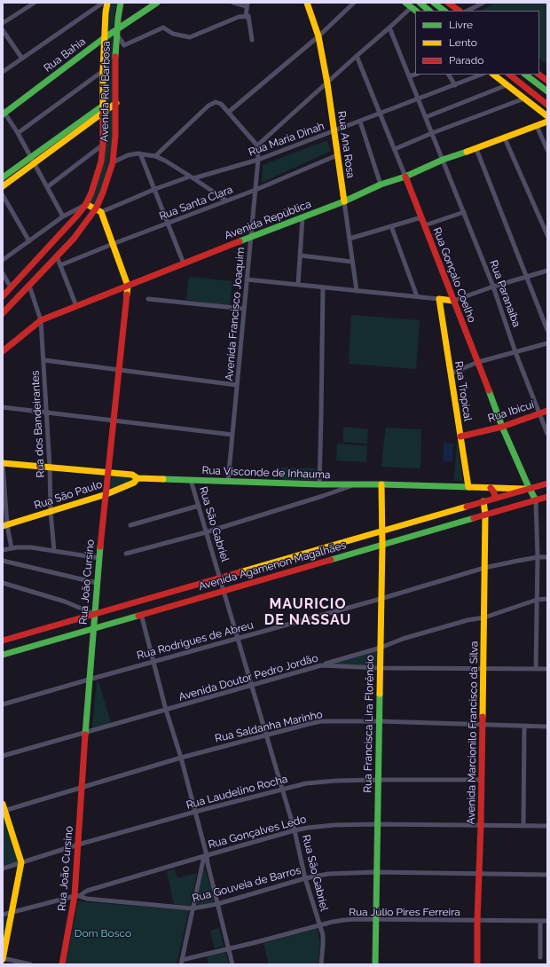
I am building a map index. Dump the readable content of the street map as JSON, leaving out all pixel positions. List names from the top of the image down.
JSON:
{
  "streets": {
    "main road": [
      "Rua Bahia",
      "Avenida Rui Barbosa",
      "Rua Ana Rosa",
      "Avenida República",
      "Rua Gonçalo Coelho",
      "Rua Tropical",
      "Rua Ibicuí",
      "Rua Visconde de Inhauma",
      "Rua São Paulo",
      "Avenida Agamenon Magalhães",
      "Rua João Cursino",
      "Rua Francisca Lira Florêncio",
      "Avenida Marcionilo Francisco da Silva"
    ],
    "street": [
      "Rua Maria Dinah",
      "Rua Santa Clara",
      "Rua Paranaíba",
      "Avenida Francisco Joaquim",
      "Rua dos Bandeirantes",
      "Rua São Gabriel",
      "Rua Rodrigues de Abreu",
      "Avenida Doutor Pedro Jordão",
      "Rua Saldanha Marinho",
      "Rua Laudelino Rocha",
      "Rua Gonçalves Ledo",
      "Rua Gouveia de Barros",
      "Rua Júlio Pires Ferreira"
    ]
  },
  "crossings": [
    ["Rua Bahia", "Avenida Rui Barbosa"],
    ["Avenida Rui Barbosa", "Rua Maria Dinah"],
    ["Avenida Rui Barbosa", "Rua dos Bandeirantes"],
    ["Avenida Rui Barbosa", "Rua João Cursino"],
    ["Rua Maria Dinah", "Rua Ana Rosa"],
    ["Rua Maria Dinah", "Rua Gonçalo Coelho"],
    ["Rua Maria Dinah", "Rua Paranaíba"],
    ["Rua Maria Dinah", "Avenida Francisco Joaquim"],
    ["Rua Maria Dinah", "Rua João Cursino"],
    ["Rua Ana Rosa", "Rua Santa Clara"],
    ["Rua Ana Rosa", "Avenida República"],
    ["Rua Santa Clara", "Avenida Francisco Joaquim"],
    ["Rua Santa Clara", "Rua João Cursino"],
    ["Avenida República", "Rua Gonçalo Coelho"],
    ["Avenida República", "Rua Paranaíba"],
    ["Avenida República", "Avenida Francisco Joaquim"],
    ["Avenida República", "Rua dos Bandeirantes"],
    ["Avenida República", "Rua João Cursino"],
    ["Rua Gonçalo Coelho", "Rua Ibicuí"],
    ["Rua Gonçalo Coelho", "Rua Visconde de Inhauma"],
    ["Rua Gonçalo Coelho", "Avenida Agamenon Magalhães"],
    ["Rua Paranaíba", "Rua Ibicuí"],
    ["Avenida Francisco Joaquim", "Rua Visconde de Inhauma"],
    ["Rua Tropical", "Rua Ibicuí"],
    ["Rua Tropical", "Rua Visconde de Inhauma"],
    ["Rua dos Bandeirantes", "Rua Visconde de Inhauma"],
    ["Rua dos Bandeirantes", "Rua São Paulo"],
    ["Rua Visconde de Inhauma", "Rua São Paulo"],
    ["Rua Visconde de Inhauma", "Rua São Gabriel"],
    ["Rua Visconde de Inhauma", "Avenida Agamenon Magalhães"],
    ["Rua Visconde de Inhauma", "Rua João Cursino"],
    ["Rua Visconde de Inhauma", "Rua Francisca Lira Florêncio"],
    ["Rua São Paulo", "Rua João Cursino"],
    ["Rua São Gabriel", "Avenida Agamenon Magalhães"],
    ["Rua São Gabriel", "Rua Rodrigues de Abreu"],
    ["Rua São Gabriel", "Avenida Doutor Pedro Jordão"],
    ["Rua São Gabriel", "Rua Saldanha Marinho"],
    ["Rua São Gabriel", "Rua Laudelino Rocha"],
    ["Rua São Gabriel", "Rua Gonçalves Ledo"],
    ["Rua São Gabriel", "Rua Gouveia de Barros"],
    ["Rua São Gabriel", "Rua Júlio Pires Ferreira"],
    ["Avenida Agamenon Magalhães", "Rua João Cursino"],
    ["Avenida Agamenon Magalhães", "Rua Francisca Lira Florêncio"],
    ["Avenida Agamenon Magalhães", "Avenida Marcionilo Francisco da Silva"],
    ["Rua João Cursino", "Rua Rodrigues de Abreu"],
    ["Rua João Cursino", "Avenida Doutor Pedro Jordão"],
    ["Rua João Cursino", "Rua Saldanha Marinho"],
    ["Rua João Cursino", "Rua Laudelino Rocha"],
    ["Rua João Cursino", "Rua Gonçalves Ledo"],
    ["Rua João Cursino", "Rua Gouveia de Barros"],
    ["Rua Rodrigues de Abreu", "Rua Francisca Lira Florêncio"],
    ["Rua Rodrigues de Abreu", "Avenida Marcionilo Francisco da Silva"],
    ["Avenida Doutor Pedro Jordão", "Rua Francisca Lira Florêncio"],
    ["Avenida Doutor Pedro Jordão", "Avenida Marcionilo Francisco da Silva"],
    ["Rua Francisca Lira Florêncio", "Rua Saldanha Marinho"],
    ["Rua Francisca Lira Florêncio", "Rua Laudelino Rocha"],
    ["Rua Francisca Lira Florêncio", "Rua Gonçalves Ledo"],
    ["Rua Francisca Lira Florêncio", "Rua Gouveia de Barros"],
    ["Rua Francisca Lira Florêncio", "Rua Júlio Pires Ferreira"],
    ["Rua Saldanha Marinho", "Avenida Marcionilo Francisco da Silva"],
    ["Avenida Marcionilo Francisco da Silva", "Rua Laudelino Rocha"],
    ["Avenida Marcionilo Francisco da Silva", "Rua Gonçalves Ledo"],
    ["Avenida Marcionilo Francisco da Silva", "Rua Gouveia de Barros"],
    ["Avenida Marcionilo Francisco da Silva", "Rua Júlio Pires Ferreira"],
    ["Rua Gonçalves Ledo", "Rua Gouveia de Barros"]
  ],
  "districts": ["MAURICIO DE NASSAU"],
  "parks": ["Dom Bosco"],
  "legend": ["Livre", "Lento", "Parado"]
}
